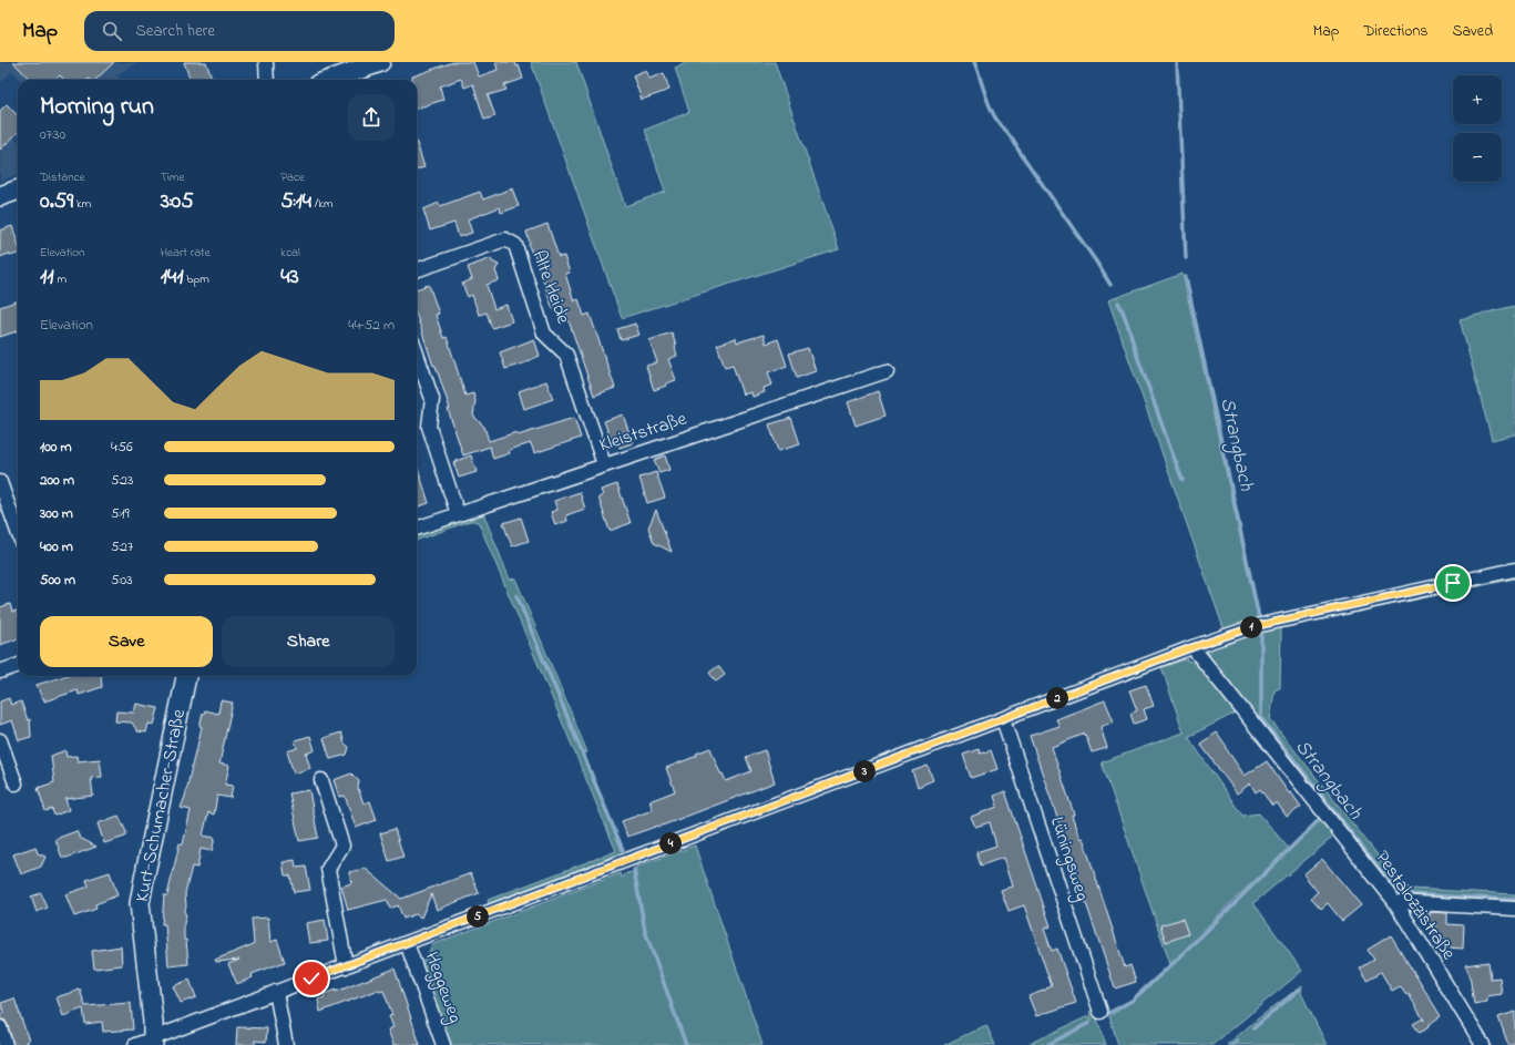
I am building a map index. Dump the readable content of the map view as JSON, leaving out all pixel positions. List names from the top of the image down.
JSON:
{
  "streets": {
    "street": [
      "Alte Heide",
      "Kleiststraße",
      "Kurt-Schumacher-Straße",
      "Lüningsweg",
      "Pestalozzistraße",
      "Heggeweg"
    ]
  },
  "crossings": [
    ["Alte Heide", "Kleiststraße"]
  ],
  "water": ["Strangbach"],
  "page": {
    "header": "Map",
    "search": "Search here",
    "nav": ["Map", "Directions", "Saved"],
    "map_buttons": ["+", "−"],
    "heading": ["Morning run", "07:30"],
    "stats": [
      ["Distance", "0.59 km"],
      ["Time", "3:05"],
      ["Pace", "5:14 /km"],
      ["Elevation", "11 m"],
      ["Heart rate", "141 bpm"],
      ["kcal", "43"]
    ],
    "chart": ["Elevation", "44–52 m"],
    "list": [
      {
        "name": "100 m",
        "note": "4:56"
      },
      {
        "name": "200 m",
        "note": "5:23"
      },
      {
        "name": "300 m",
        "note": "5:19"
      },
      {
        "name": "400 m",
        "note": "5:27"
      },
      {
        "name": "500 m",
        "note": "5:03"
      }
    ],
    "buttons": ["Save", "Share"],
    "pins": [
      "1",
      "2",
      "3",
      "4",
      "5"
    ]
  }
}
